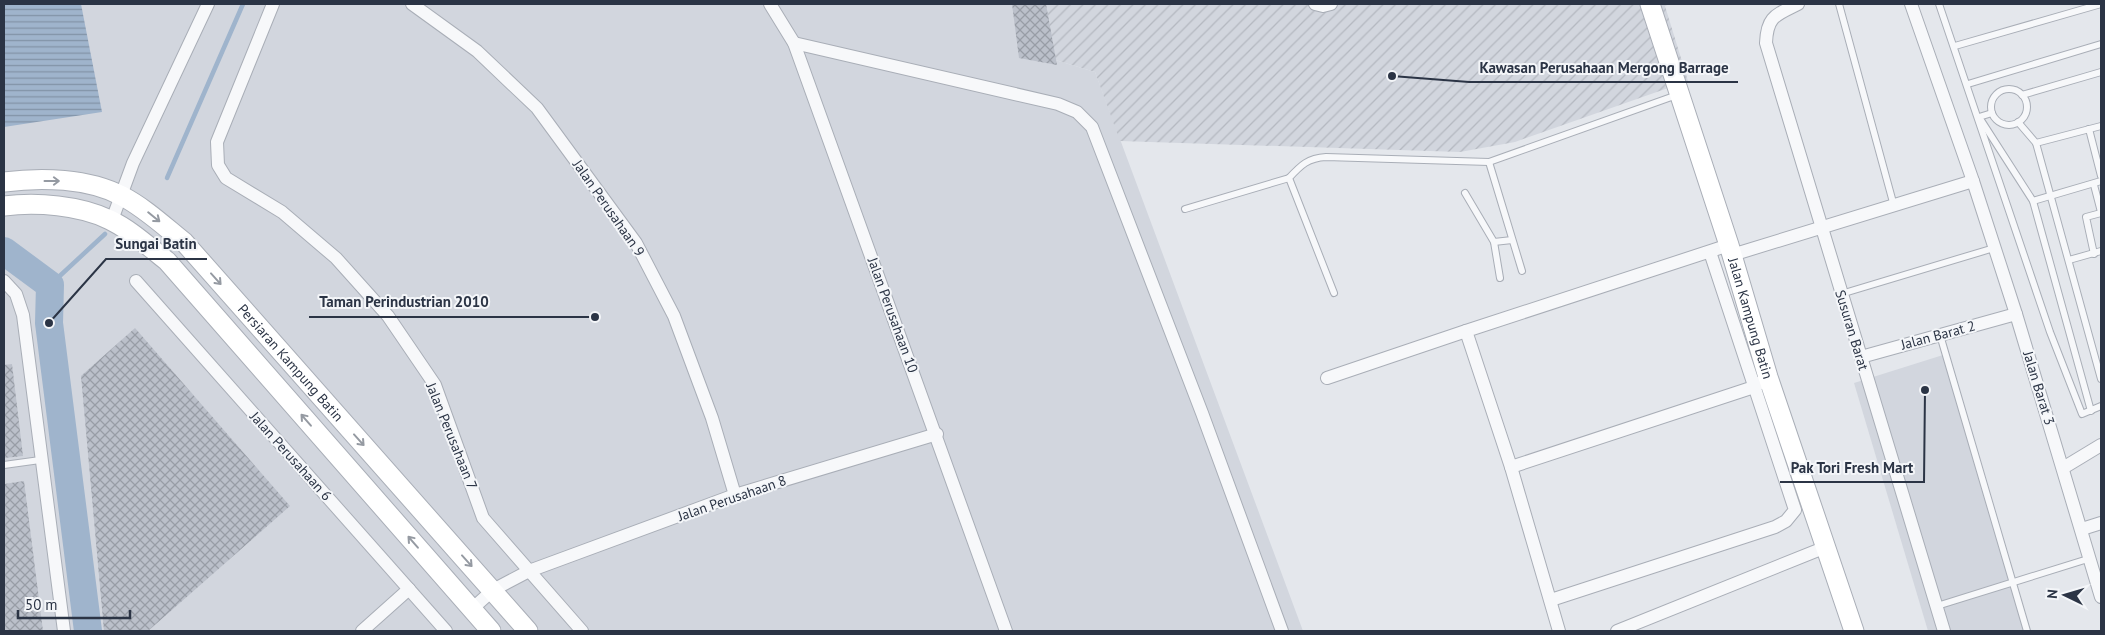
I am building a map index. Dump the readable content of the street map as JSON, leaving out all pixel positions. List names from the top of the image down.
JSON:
{
  "streets": {
    "street": [
      "Jalan Perusahaan 9",
      "Jalan Perusahaan 10",
      "Jalan Kampung Batin",
      "Susuran Barat",
      "Jalan Barat 2",
      "Persiaran Kampung Batin",
      "Jalan Barat 3",
      "Jalan Perusahaan 7",
      "Jalan Perusahaan 6",
      "Jalan Perusahaan 8"
    ]
  },
  "crossings": [
    ["Jalan Perusahaan 9", "Jalan Perusahaan 8"],
    ["Jalan Perusahaan 10", "Jalan Perusahaan 8"],
    ["Susuran Barat", "Jalan Barat 2"],
    ["Jalan Barat 2", "Jalan Barat 3"],
    ["Persiaran Kampung Batin", "Jalan Perusahaan 8"],
    ["Jalan Perusahaan 7", "Jalan Perusahaan 8"]
  ],
  "places": [
    "Kawasan Perusahaan Mergong Barrage",
    "Taman Perindustrian 2010",
    "Sungai Batin",
    "Pak Tori Fresh Mart"
  ],
  "scale_bar": "50 m",
  "north": "left"
}
